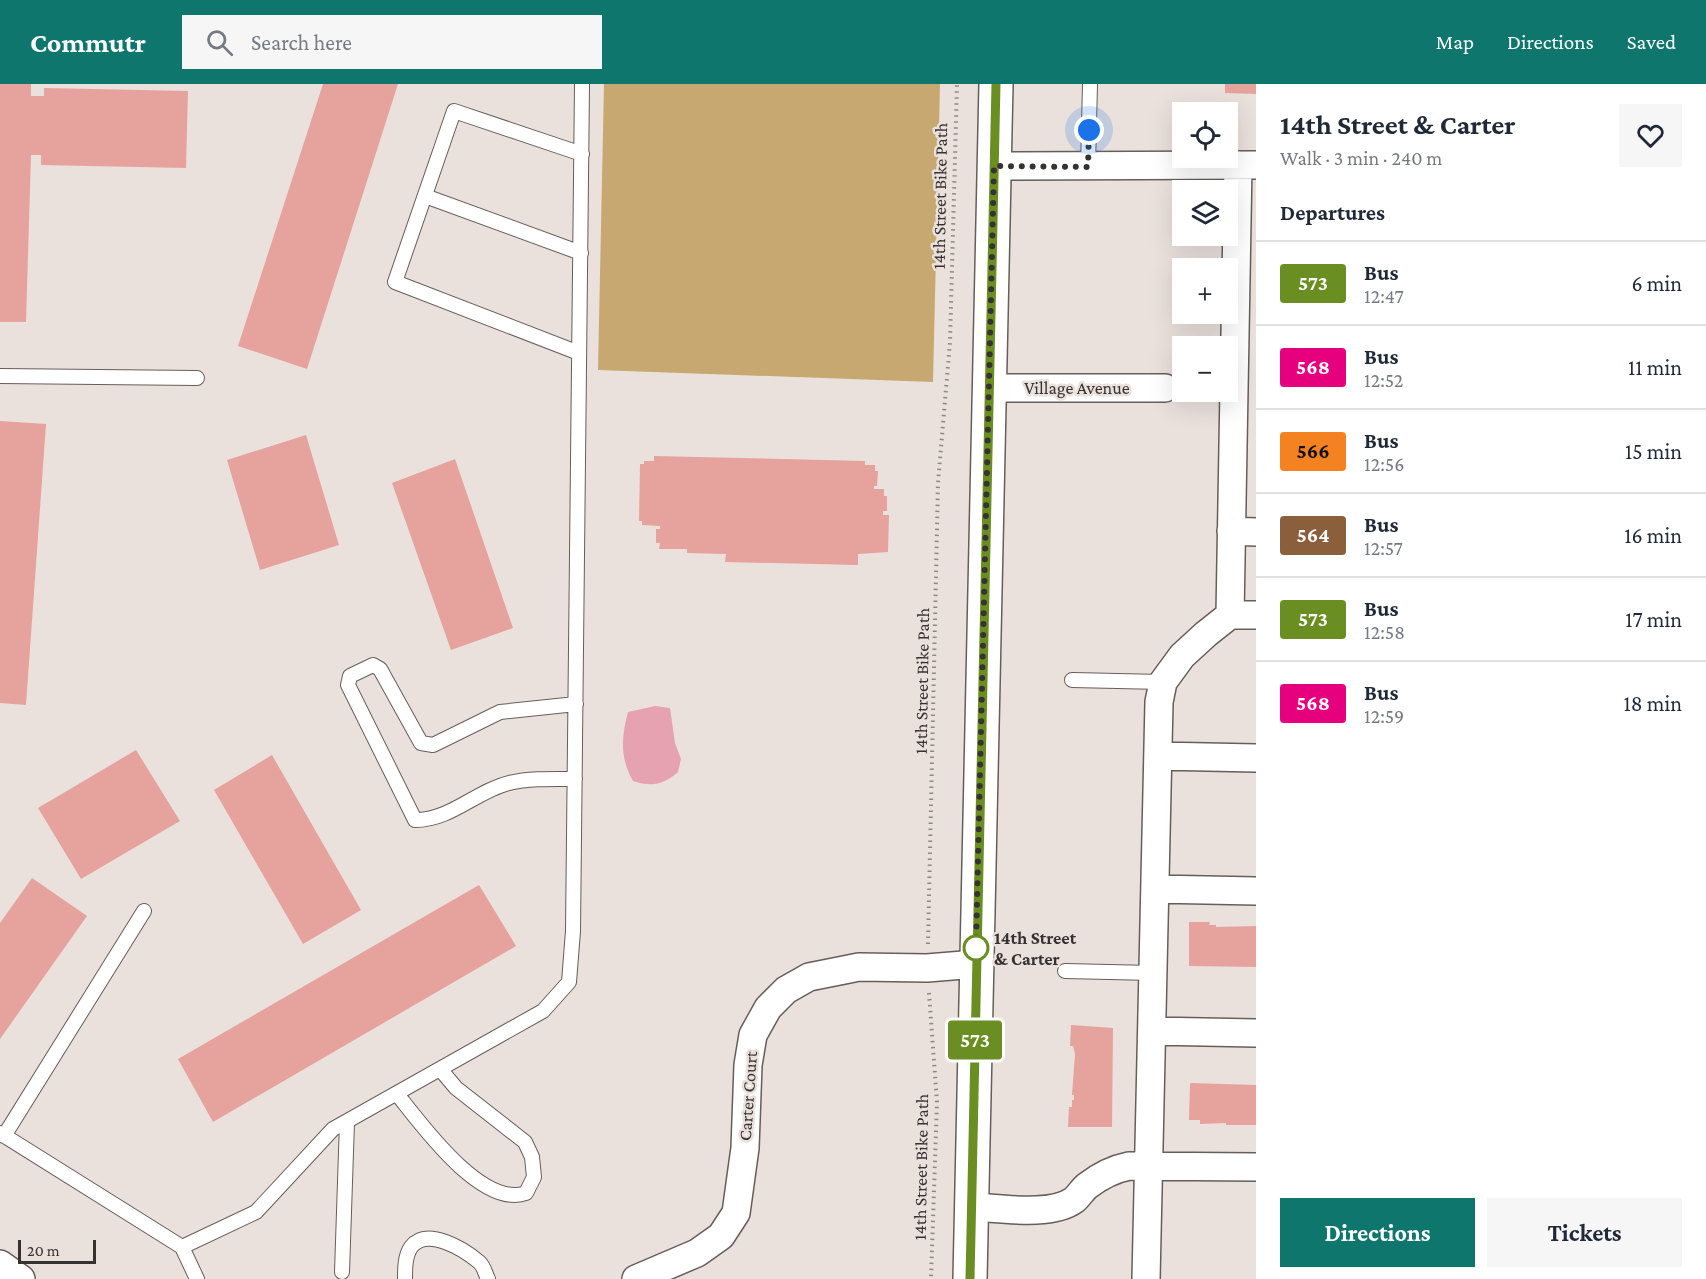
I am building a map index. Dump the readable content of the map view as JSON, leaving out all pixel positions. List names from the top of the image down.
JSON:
{
  "streets": {
    "street": ["Village Avenue", "Carter Court"],
    "path": ["14th Street Bike Path"]
  },
  "crossings": [
    ["14th Street Bike Path", "Carter Court"]
  ],
  "places": ["14th Street & Carter"],
  "lines": ["bus line 573"],
  "scale_bar": "20 m",
  "page": {
    "header": "Commutr",
    "search": "Search here",
    "nav": ["Map", "Directions", "Saved"],
    "on_map": "573",
    "heading": [
      ["14th Street & Carter", "Walk · 3 min · 240 m"],
      "Departures"
    ],
    "map_buttons": ["+", "−"],
    "list": [
      {
        "mark": "573",
        "name": "Bus",
        "note": "12:47",
        "value": "6 min"
      },
      {
        "mark": "568",
        "name": "Bus",
        "note": "12:52",
        "value": "11 min"
      },
      {
        "mark": "566",
        "name": "Bus",
        "note": "12:56",
        "value": "15 min"
      },
      {
        "mark": "564",
        "name": "Bus",
        "note": "12:57",
        "value": "16 min"
      },
      {
        "mark": "573",
        "name": "Bus",
        "note": "12:58",
        "value": "17 min"
      },
      {
        "mark": "568",
        "name": "Bus",
        "note": "12:59",
        "value": "18 min"
      }
    ],
    "buttons": ["Directions", "Tickets"],
    "scale": "20 m"
  }
}
